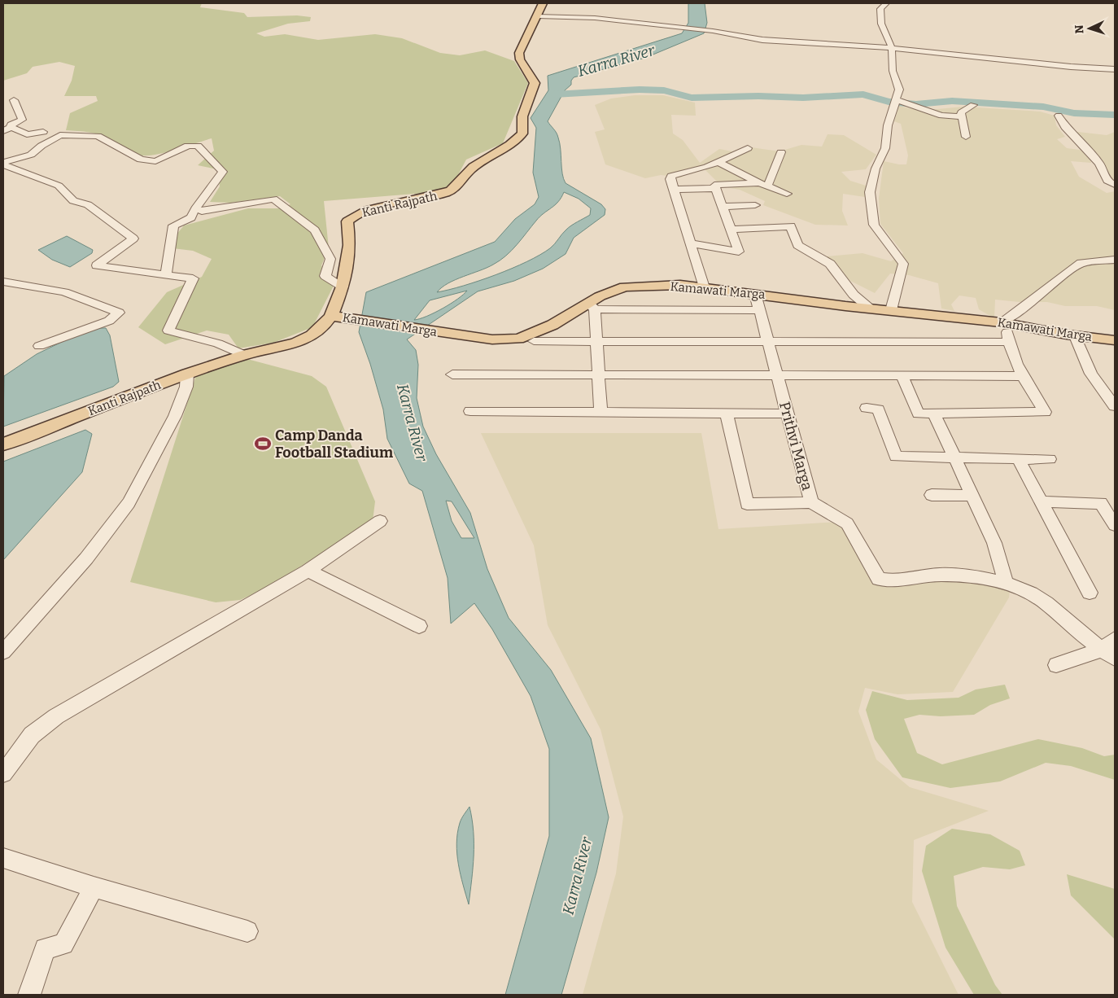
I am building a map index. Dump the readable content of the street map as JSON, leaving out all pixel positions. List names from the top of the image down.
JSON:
{
  "streets": {
    "main road": ["Kanti Rajpath", "Kamawati Marga"],
    "street": ["Prithvi Marga"]
  },
  "crossings": [
    ["Kanti Rajpath", "Kamawati Marga"],
    ["Kamawati Marga", "Prithvi Marga"]
  ],
  "water": ["Karra River"],
  "places": {
    "sports": ["Camp Danda Football Stadium"]
  },
  "north": "left"
}
